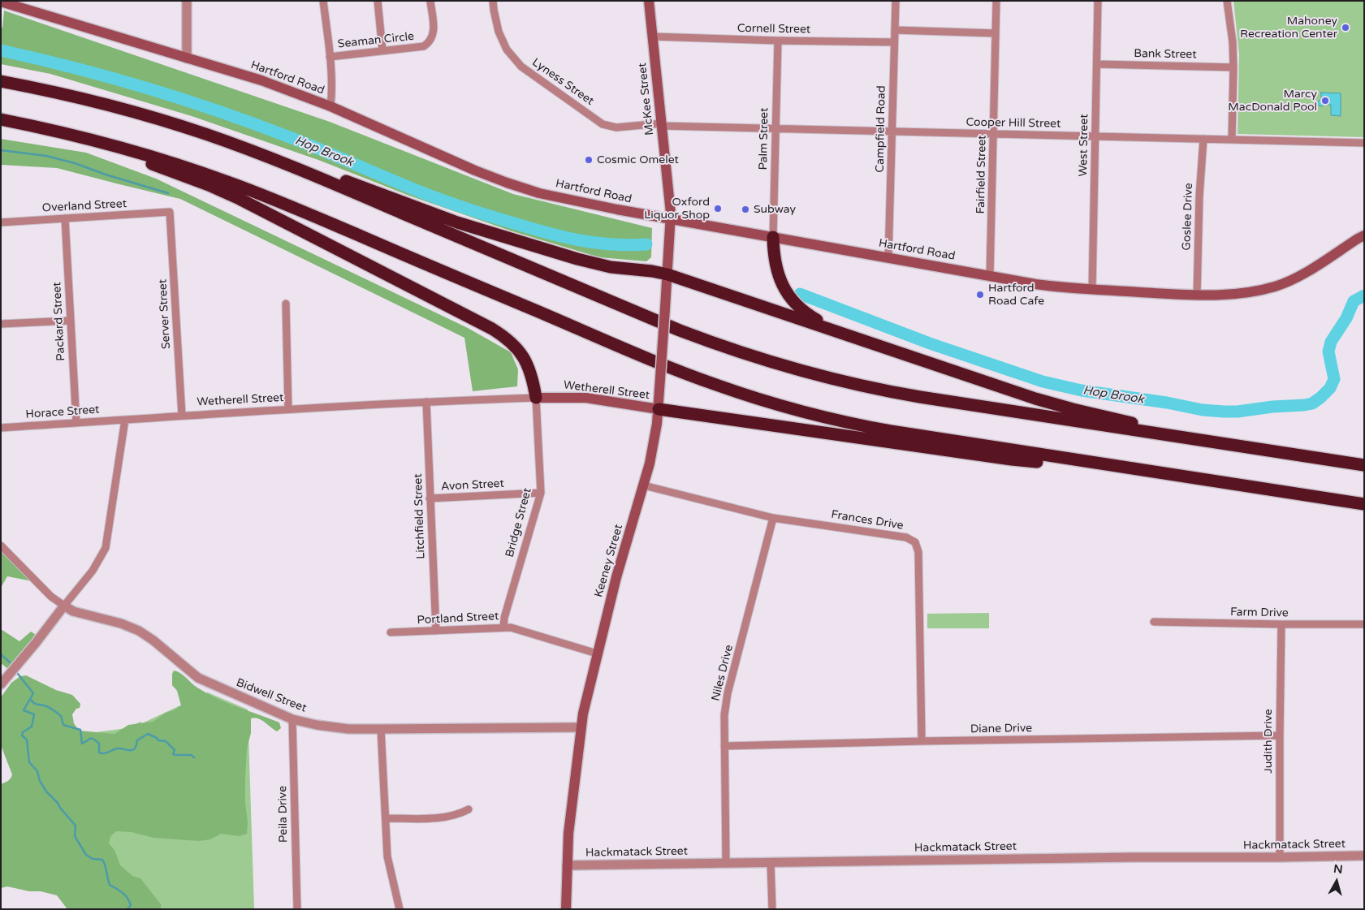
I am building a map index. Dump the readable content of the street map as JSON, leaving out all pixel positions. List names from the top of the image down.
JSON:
{
  "streets": {
    "main road": [
      "Hartford Road",
      "McKee Street",
      "Wetherell Street",
      "Keeney Street"
    ],
    "street": [
      "Cornell Street",
      "Seaman Circle",
      "Bank Street",
      "Lyness Street",
      "Cooper Hill Street",
      "Campfield Road",
      "Palm Street",
      "West Street",
      "Fairfield Street",
      "Overland Street",
      "Goslee Drive",
      "Server Street",
      "Packard Street",
      "Horace Street",
      "Avon Street",
      "Litchfield Street",
      "Frances Drive",
      "Bridge Street",
      "Farm Drive",
      "Portland Street",
      "Niles Drive",
      "Bidwell Street",
      "Diane Drive",
      "Judith Drive",
      "Peila Drive",
      "Hackmatack Street"
    ]
  },
  "crossings": [
    ["Cornell Street", "McKee Street"],
    ["Cornell Street", "Campfield Road"],
    ["Cornell Street", "Palm Street"],
    ["Bank Street", "West Street"],
    ["Hartford Road", "McKee Street"],
    ["Hartford Road", "Campfield Road"],
    ["Hartford Road", "Palm Street"],
    ["Hartford Road", "West Street"],
    ["Hartford Road", "Fairfield Street"],
    ["Hartford Road", "Goslee Drive"],
    ["Hartford Road", "Keeney Street"],
    ["Lyness Street", "McKee Street"],
    ["Lyness Street", "Cooper Hill Street"],
    ["McKee Street", "Cooper Hill Street"],
    ["McKee Street", "Keeney Street"],
    ["Cooper Hill Street", "Campfield Road"],
    ["Cooper Hill Street", "Palm Street"],
    ["Cooper Hill Street", "West Street"],
    ["Cooper Hill Street", "Fairfield Street"],
    ["Cooper Hill Street", "Goslee Drive"],
    ["Overland Street", "Server Street"],
    ["Overland Street", "Packard Street"],
    ["Server Street", "Wetherell Street"],
    ["Packard Street", "Horace Street"],
    ["Wetherell Street", "Horace Street"],
    ["Wetherell Street", "Litchfield Street"],
    ["Wetherell Street", "Bridge Street"],
    ["Wetherell Street", "Keeney Street"],
    ["Avon Street", "Litchfield Street"],
    ["Avon Street", "Bridge Street"],
    ["Litchfield Street", "Portland Street"],
    ["Frances Drive", "Keeney Street"],
    ["Frances Drive", "Niles Drive"],
    ["Frances Drive", "Diane Drive"],
    ["Bridge Street", "Portland Street"],
    ["Keeney Street", "Portland Street"],
    ["Keeney Street", "Bidwell Street"],
    ["Keeney Street", "Hackmatack Street"],
    ["Farm Drive", "Judith Drive"],
    ["Niles Drive", "Diane Drive"],
    ["Niles Drive", "Hackmatack Street"],
    ["Bidwell Street", "Peila Drive"],
    ["Diane Drive", "Judith Drive"],
    ["Judith Drive", "Hackmatack Street"]
  ],
  "water": ["Hop Brook"],
  "places": [
    "Mahoney Recreation Center",
    "Marcy MacDonald Pool",
    "Cosmic Omelet",
    "Oxford Liquor Shop",
    "Subway",
    "Hartford Road Cafe"
  ],
  "north": "top"
}
